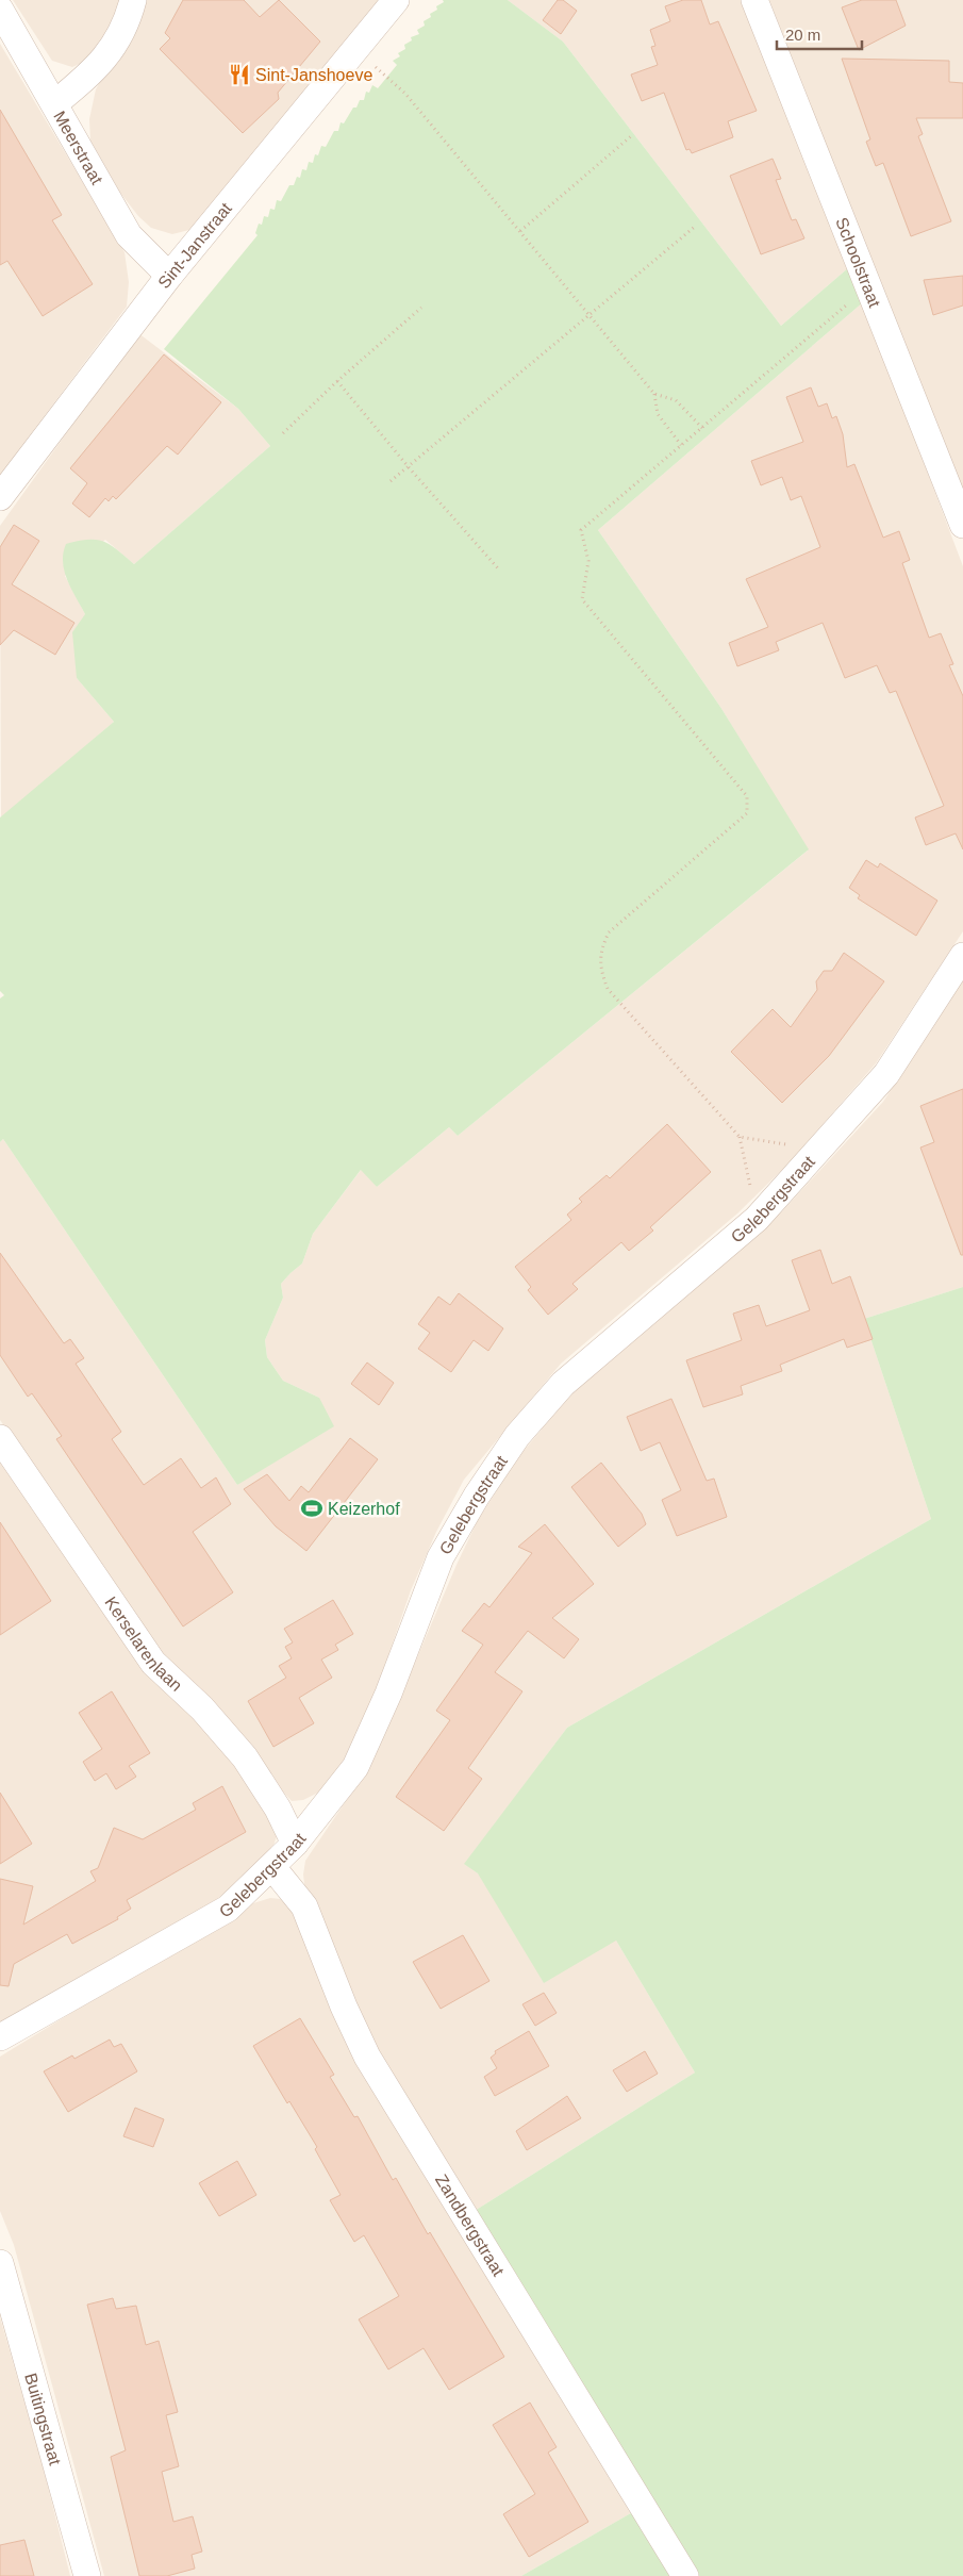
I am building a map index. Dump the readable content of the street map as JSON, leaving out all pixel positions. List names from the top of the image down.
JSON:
{
  "streets": {
    "street": [
      "Meerstraat",
      "Sint-Janstraat",
      "Schoolstraat",
      "Gelebergstraat",
      "Kerselarenlaan",
      "Zandbergstraat",
      "Buitingstraat"
    ]
  },
  "crossings": [
    ["Meerstraat", "Sint-Janstraat"],
    ["Gelebergstraat", "Kerselarenlaan"],
    ["Gelebergstraat", "Zandbergstraat"]
  ],
  "places": {
    "restaurant": ["Sint-Janshoeve"],
    "sports": ["Keizerhof"]
  },
  "scale_bar": "20 m"
}
